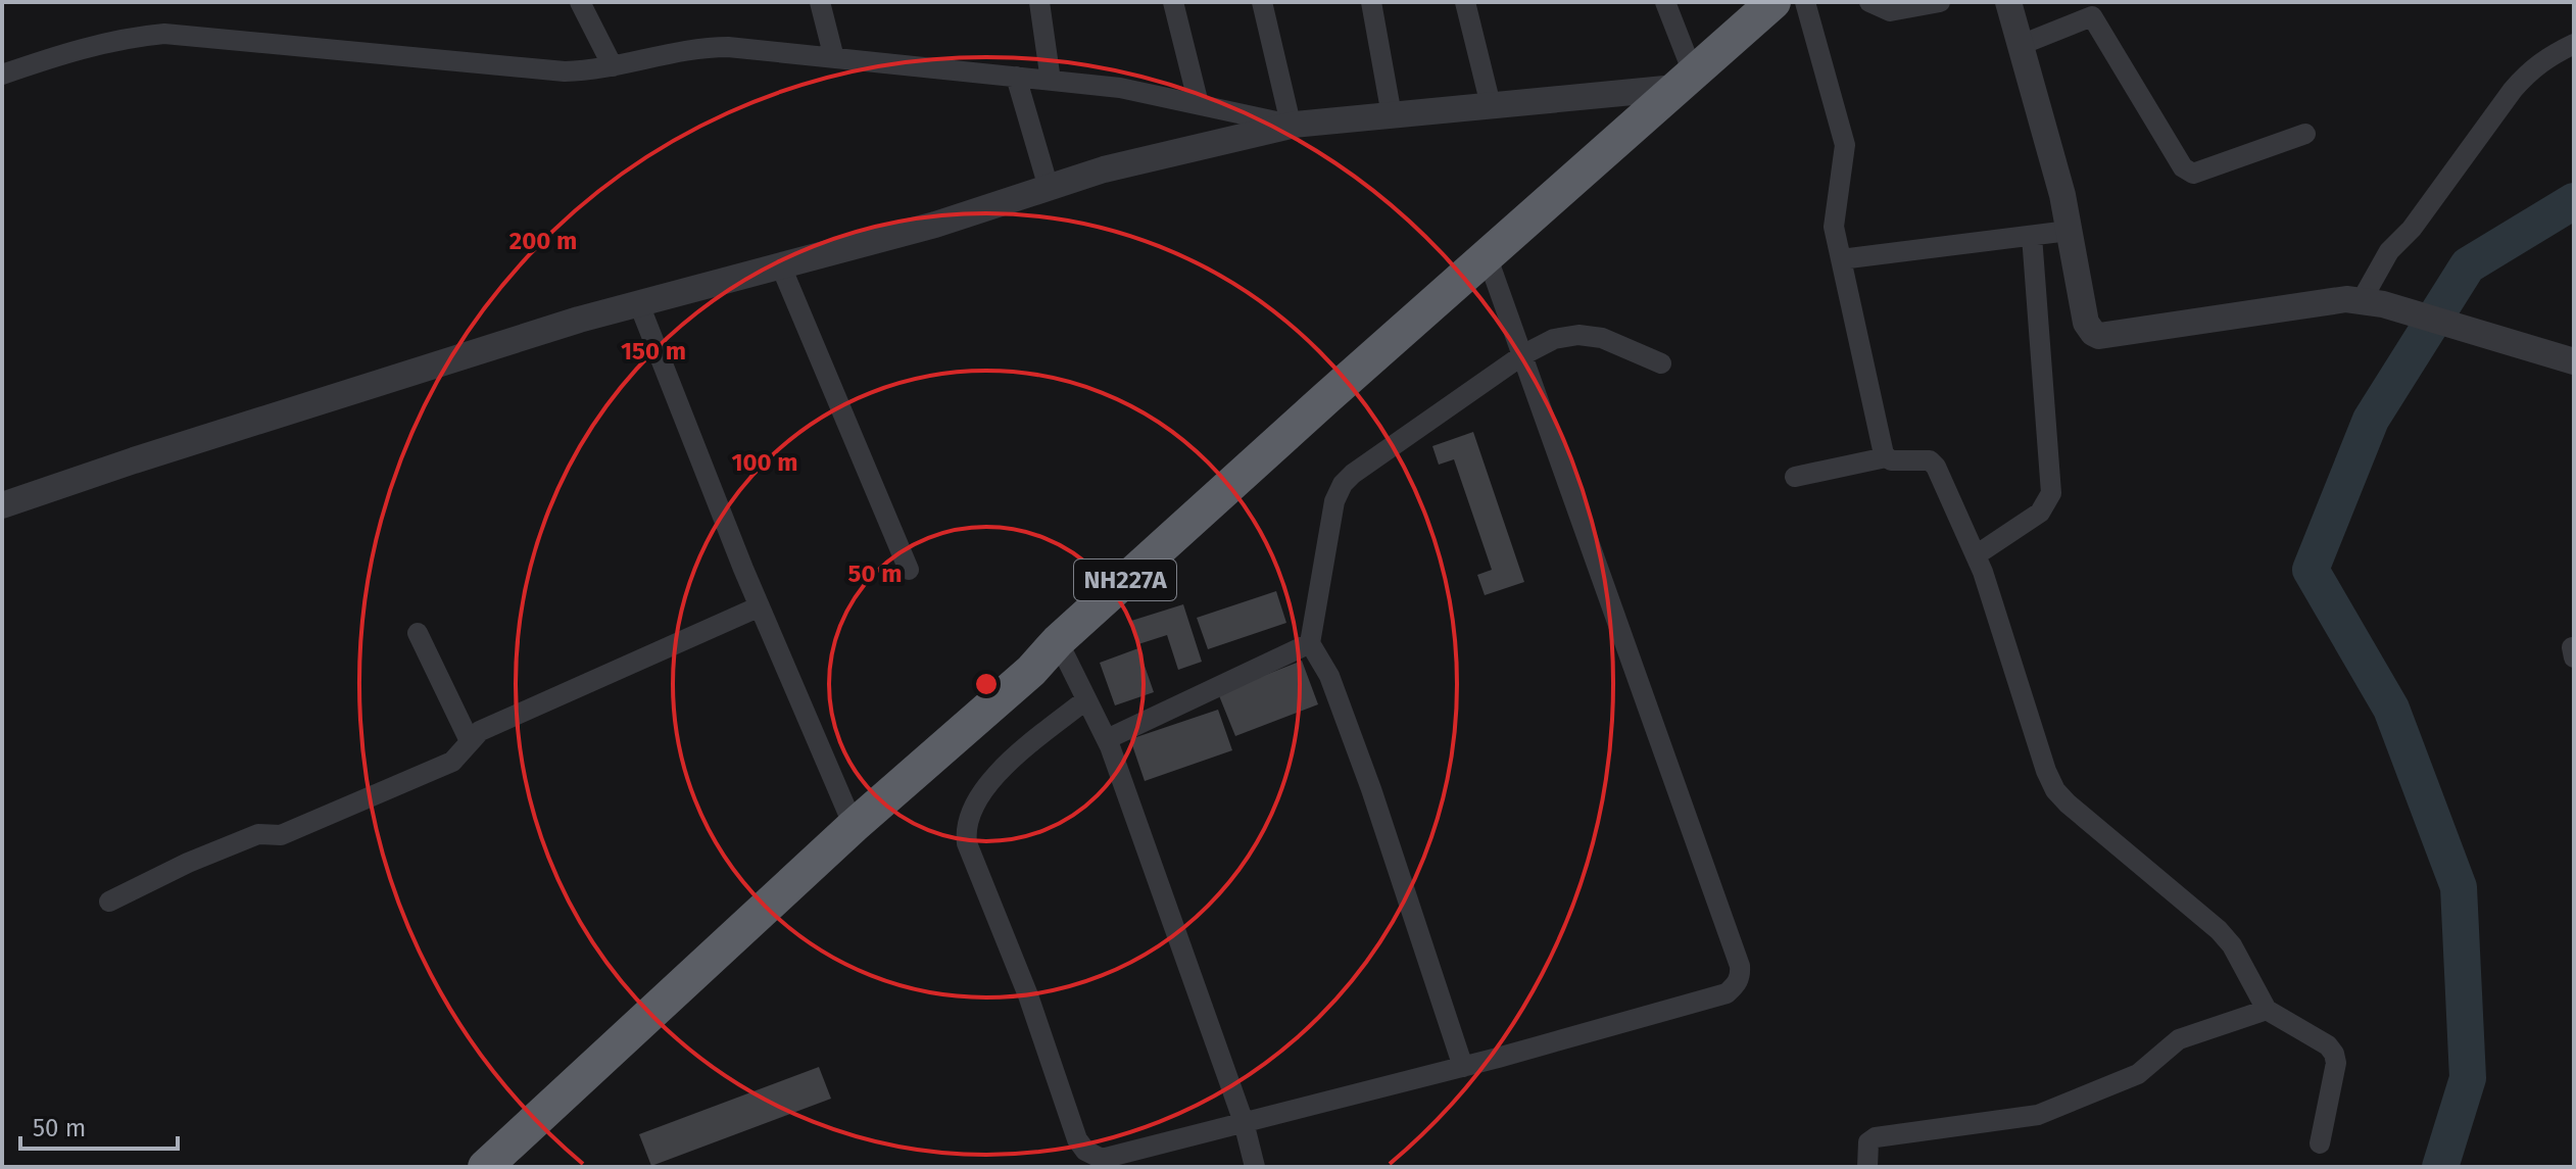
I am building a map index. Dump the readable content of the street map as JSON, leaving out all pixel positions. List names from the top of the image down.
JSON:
{
  "streets": {
    "highway": ["NH227A"]
  },
  "scale_bar": "50 m",
  "rings": [
    "200 m",
    "150 m",
    "100 m",
    "50 m"
  ]
}
